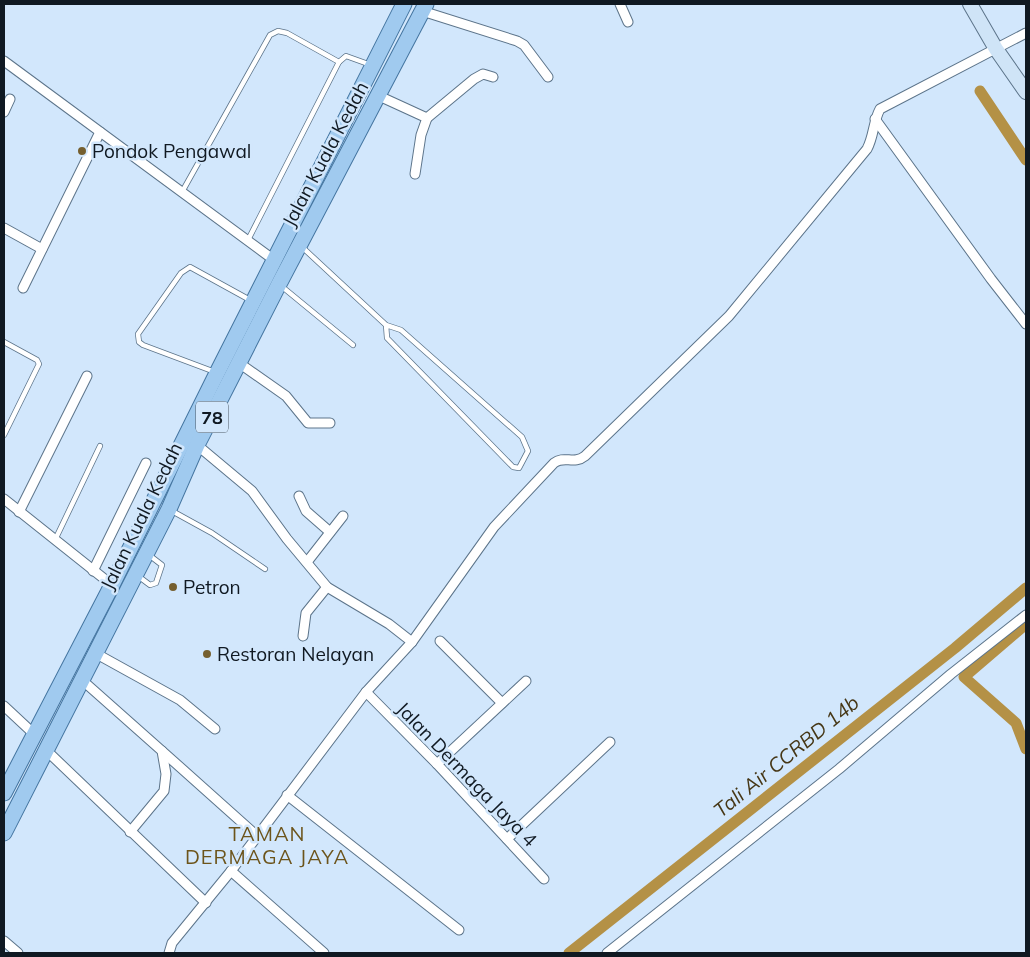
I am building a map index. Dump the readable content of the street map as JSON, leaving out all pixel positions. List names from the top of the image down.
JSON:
{
  "streets": {
    "main road": ["Jalan Kuala Kedah", "78"],
    "street": ["Jalan Dermaga Jaya 4"]
  },
  "districts": ["TAMAN DERMAGA JAYA"],
  "water": ["Tali Air CCRBD 14b"],
  "places": ["Pondok Pengawal", "Petron", "Restoran Nelayan"]
}
